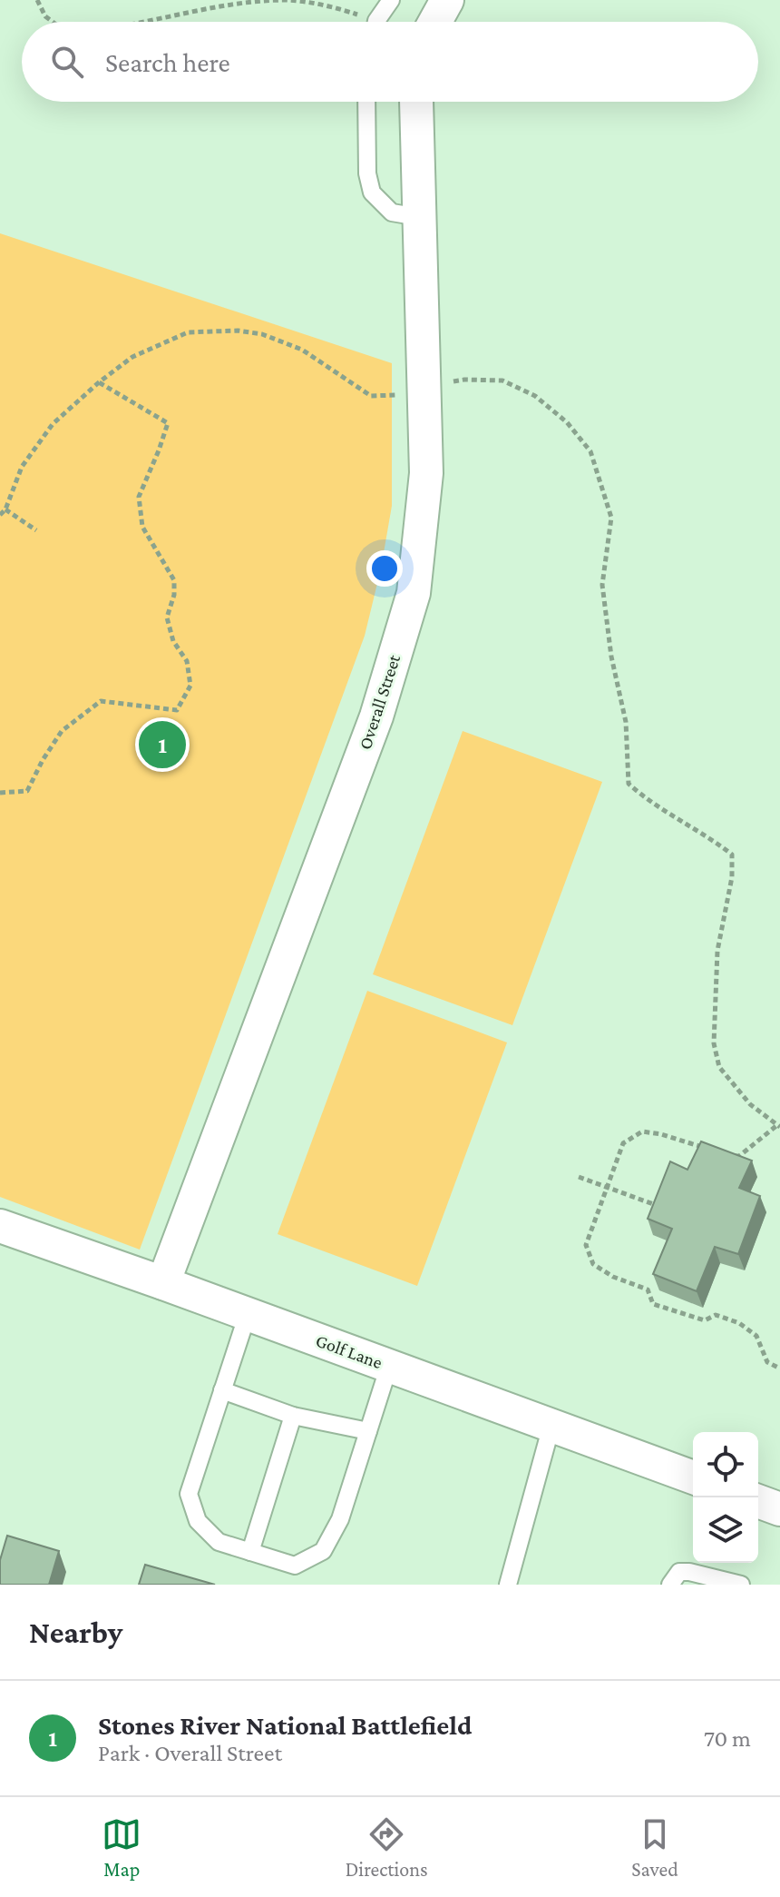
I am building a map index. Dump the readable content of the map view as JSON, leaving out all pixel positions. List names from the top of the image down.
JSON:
{
  "streets": {
    "street": ["Overall Street", "Golf Lane"]
  },
  "crossings": [
    ["Overall Street", "Golf Lane"]
  ],
  "page": {
    "search": "Search here",
    "pins": "1",
    "heading": "Nearby",
    "list": [
      {
        "mark": "1",
        "name": "Stones River National Battlefield",
        "note": "Park · Overall Street",
        "value": "70 m"
      }
    ],
    "nav": ["Map", "Directions", "Saved"]
  }
}
